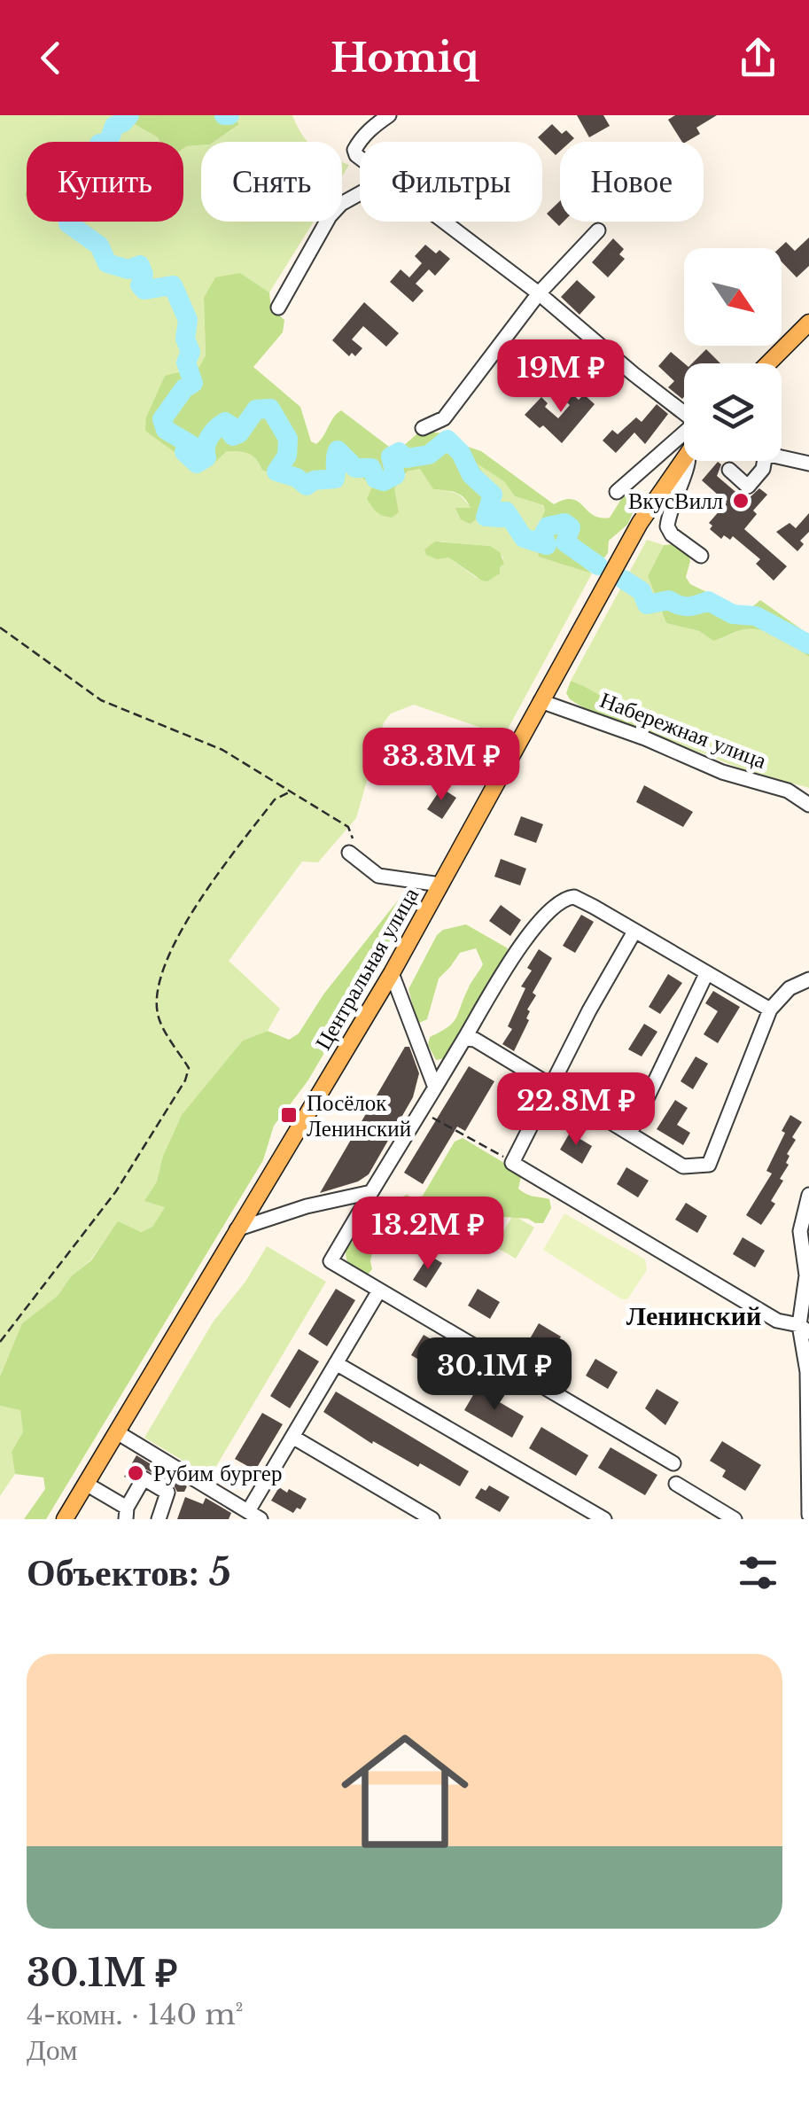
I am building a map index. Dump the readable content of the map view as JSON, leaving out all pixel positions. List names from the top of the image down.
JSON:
{
  "streets": {
    "main road": ["Центральная улица"],
    "street": ["Набережная улица"]
  },
  "crossings": [
    ["Набережная улица", "Центральная улица"]
  ],
  "districts": ["Ленинский"],
  "places": {
    "other": ["ВкусВилл", "Рубим бургер"],
    "transit": ["Посёлок Ленинский"]
  },
  "north": "bottom right",
  "page": {
    "header": "Homiq",
    "chip": [
      "Купить",
      "Снять",
      "Фильтры",
      "Новое"
    ],
    "price": [
      "19M ₽",
      "33.3M ₽",
      "22.8M ₽",
      "13.2M ₽",
      "30.1M ₽"
    ],
    "heading": "Объектов: 5",
    "list": [
      {
        "name": "30.1M ₽",
        "note": "4-комн. · 140 m² · Дом"
      }
    ]
  }
}
